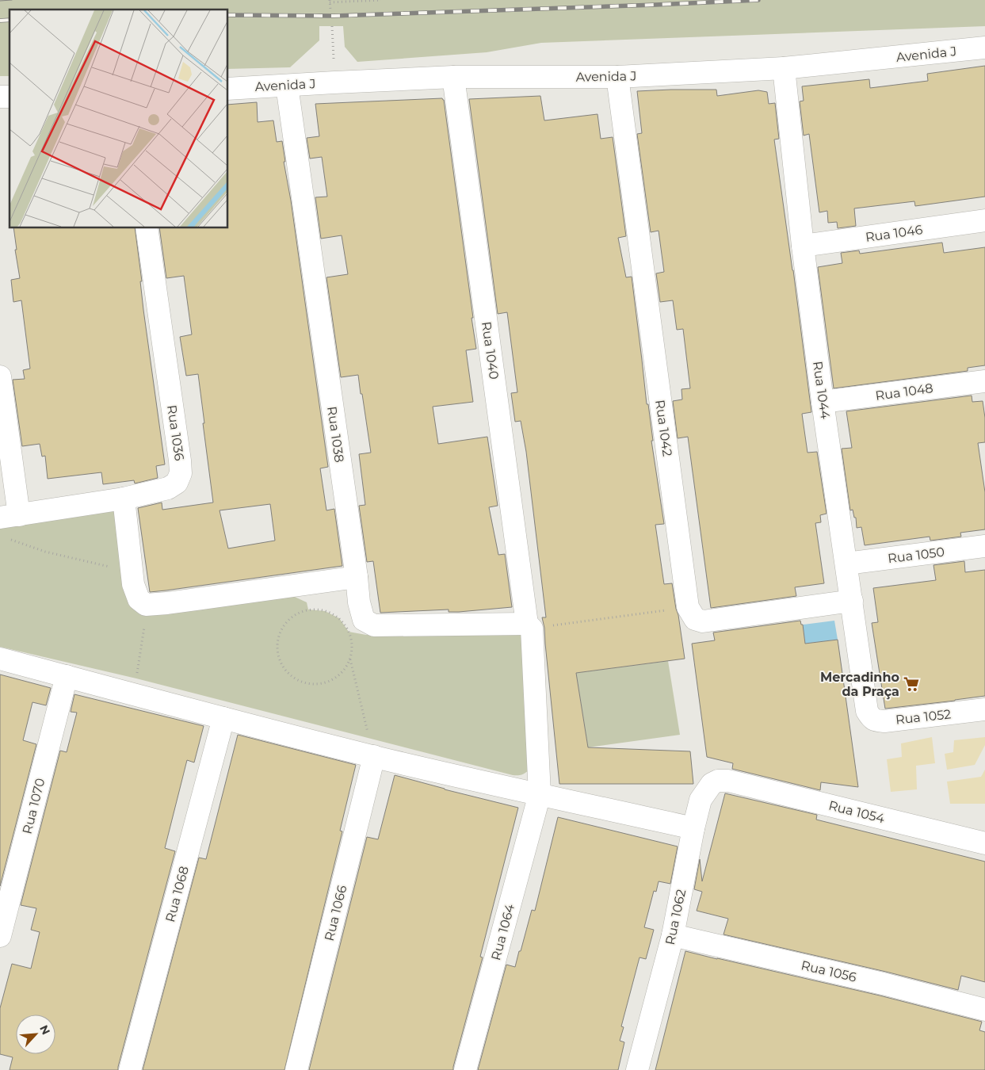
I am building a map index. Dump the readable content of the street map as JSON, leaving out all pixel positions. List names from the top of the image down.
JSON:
{
  "streets": {
    "street": [
      "Avenida J",
      "Rua 1046",
      "Rua 1040",
      "Rua 1044",
      "Rua 1048",
      "Rua 1042",
      "Rua 1036",
      "Rua 1038",
      "Rua 1050",
      "Rua 1052",
      "Rua 1070",
      "Rua 1054",
      "Rua 1068",
      "Rua 1066",
      "Rua 1062",
      "Rua 1064",
      "Rua 1056"
    ]
  },
  "crossings": [
    ["Avenida J", "Rua 1040"],
    ["Avenida J", "Rua 1044"],
    ["Avenida J", "Rua 1042"],
    ["Avenida J", "Rua 1038"],
    ["Rua 1046", "Rua 1044"],
    ["Rua 1040", "Rua 1038"],
    ["Rua 1040", "Rua 1064"],
    ["Rua 1044", "Rua 1048"],
    ["Rua 1044", "Rua 1050"],
    ["Rua 1044", "Rua 1052"],
    ["Rua 1054", "Rua 1062"],
    ["Rua 1062", "Rua 1056"]
  ],
  "places": {
    "supermarket": ["Mercadinho da Praça"]
  },
  "north": "top right"
}
